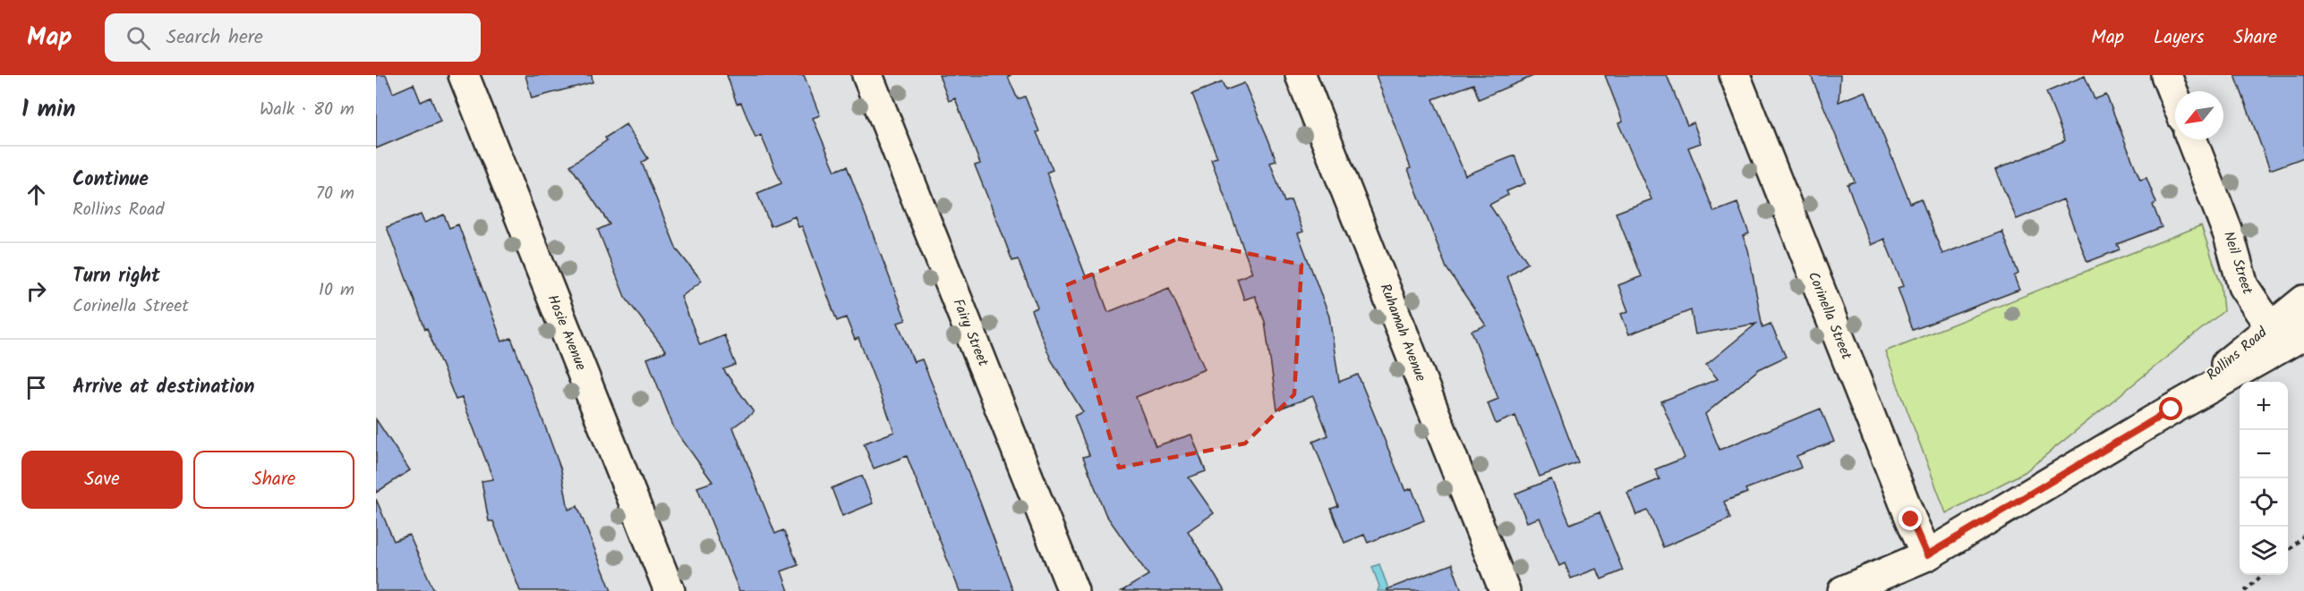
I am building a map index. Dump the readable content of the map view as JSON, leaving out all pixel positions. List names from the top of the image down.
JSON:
{
  "streets": {
    "street": [
      "Neil Street",
      "Corinella Street",
      "Hosie Avenue",
      "Fairy Street",
      "Ruhamah Avenue",
      "Rollins Road"
    ]
  },
  "crossings": [
    ["Neil Street", "Rollins Road"],
    ["Corinella Street", "Rollins Road"]
  ],
  "north": "bottom left",
  "page": {
    "header": "Map",
    "search": "Search here",
    "nav": ["Map", "Layers", "Share"],
    "heading": ["1 min", "Walk · 80 m"],
    "list": [
      ["Continue", "Rollins Road", "70 m"],
      ["Turn right", "Corinella Street", "10 m"],
      "Arrive at destination"
    ],
    "map_buttons": ["+", "−"],
    "buttons": ["Save", "Share"]
  }
}
